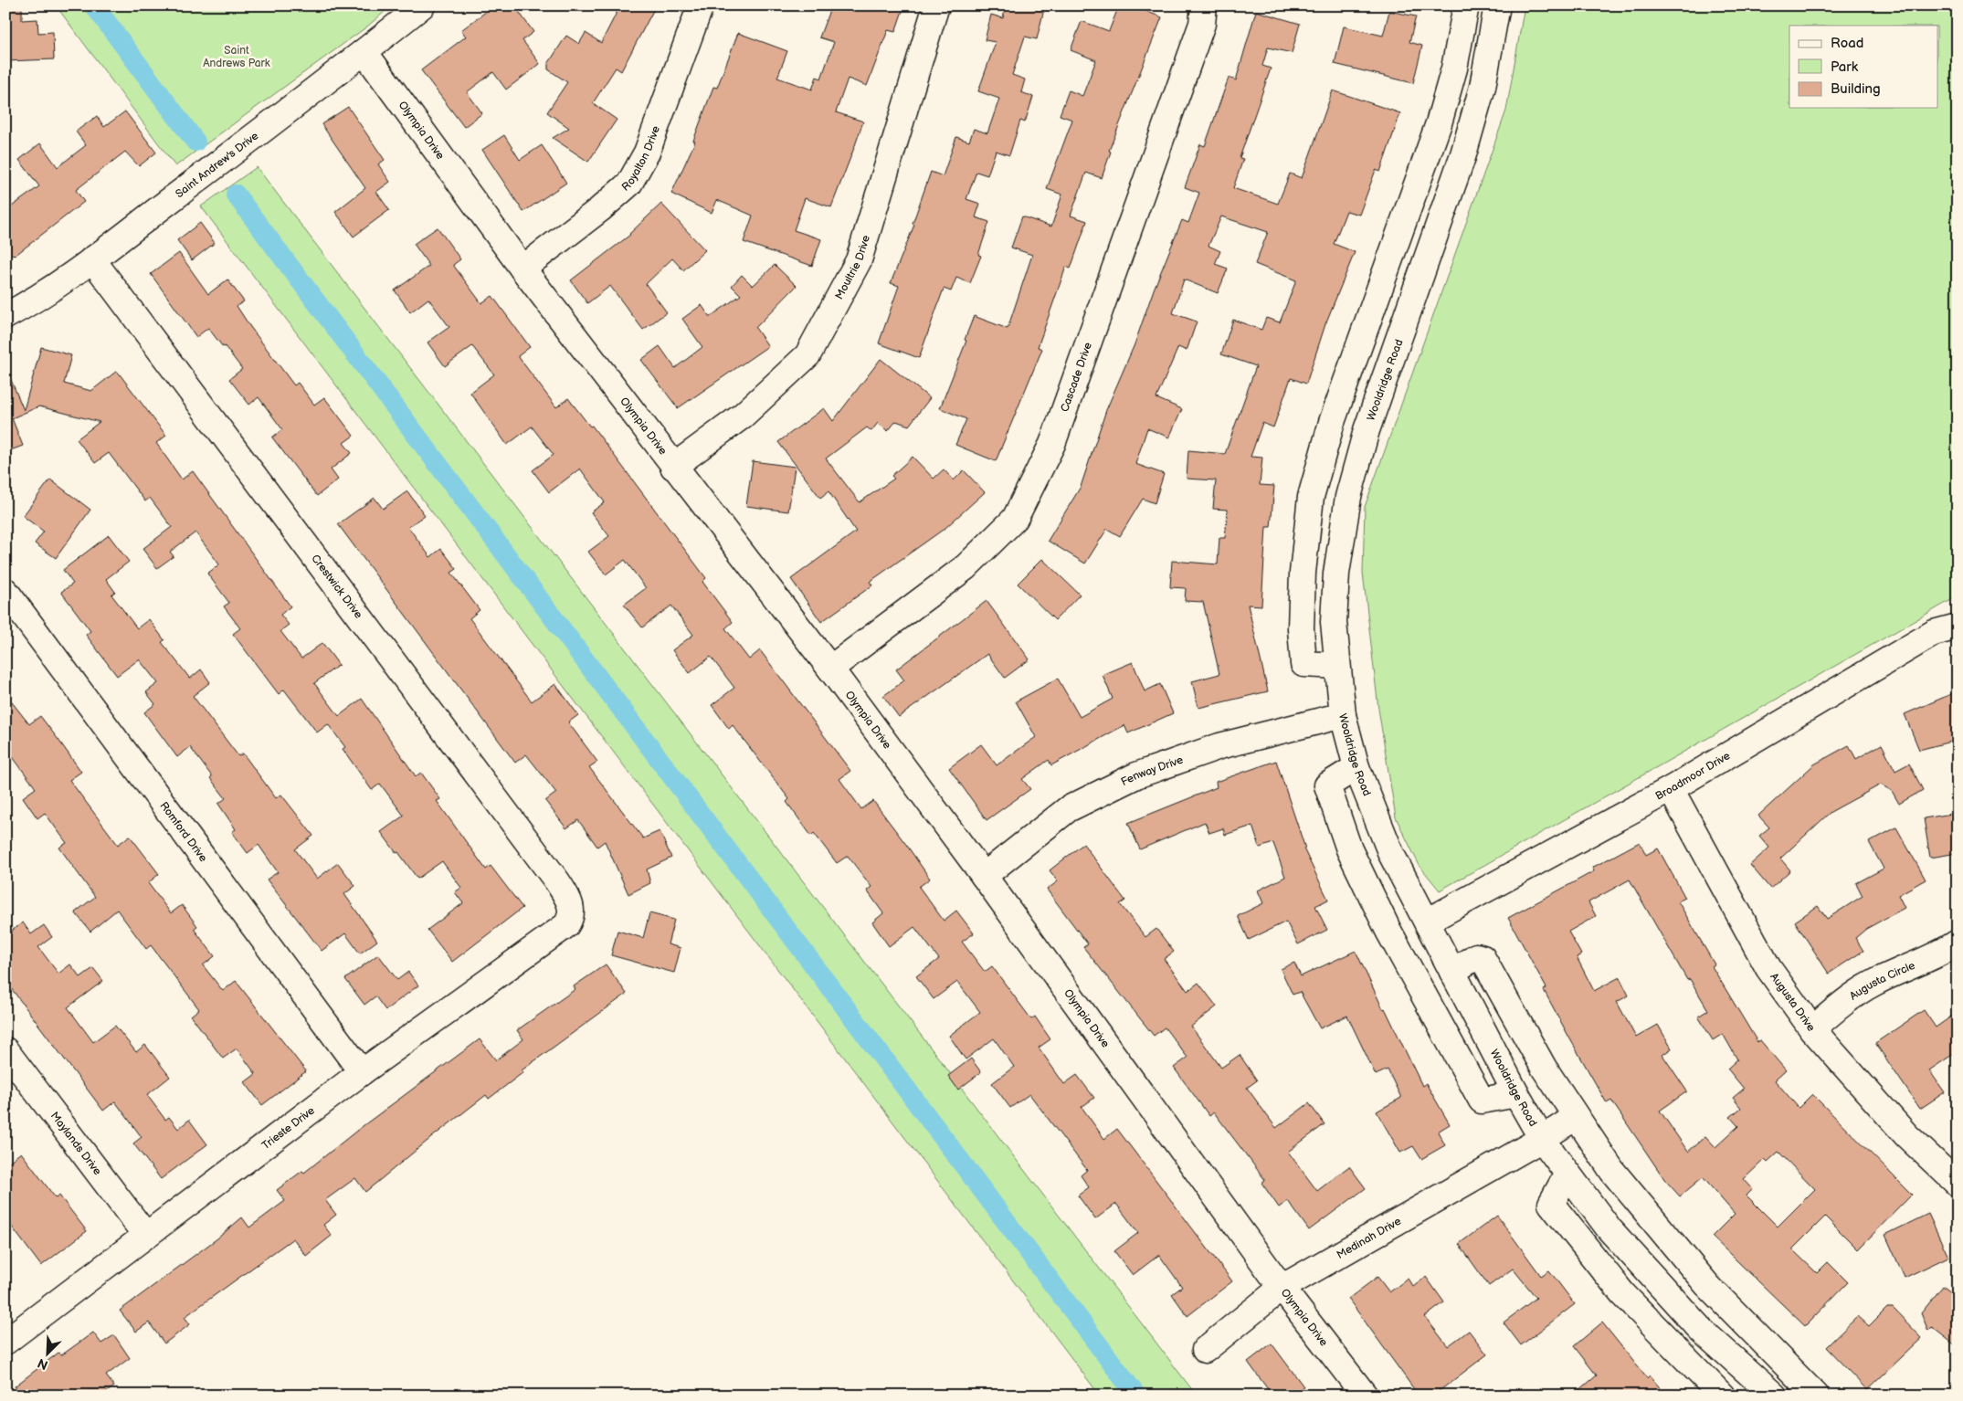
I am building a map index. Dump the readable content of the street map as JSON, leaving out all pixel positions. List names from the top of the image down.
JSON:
{
  "streets": {
    "street": [
      "Olympia Drive",
      "Royalton Drive",
      "Saint Andrew's Drive",
      "Moultrie Drive",
      "Cascade Drive",
      "Wooldridge Road",
      "Crestwick Drive",
      "Fenway Drive",
      "Broadmoor Drive",
      "Romford Drive",
      "Augusta Circle",
      "Augusta Drive",
      "Trieste Drive",
      "Maylands Drive",
      "Medinah Drive"
    ]
  },
  "crossings": [
    ["Olympia Drive", "Royalton Drive"],
    ["Olympia Drive", "Saint Andrew's Drive"],
    ["Olympia Drive", "Moultrie Drive"],
    ["Olympia Drive", "Cascade Drive"],
    ["Olympia Drive", "Fenway Drive"],
    ["Olympia Drive", "Medinah Drive"],
    ["Saint Andrew's Drive", "Crestwick Drive"],
    ["Wooldridge Road", "Fenway Drive"],
    ["Wooldridge Road", "Broadmoor Drive"],
    ["Wooldridge Road", "Medinah Drive"],
    ["Crestwick Drive", "Trieste Drive"],
    ["Broadmoor Drive", "Augusta Drive"],
    ["Romford Drive", "Trieste Drive"],
    ["Augusta Circle", "Augusta Drive"],
    ["Trieste Drive", "Maylands Drive"]
  ],
  "parks": ["Saint Andrews Park"],
  "legend": ["Road", "Park", "Building"],
  "north": "bottom left"
}
